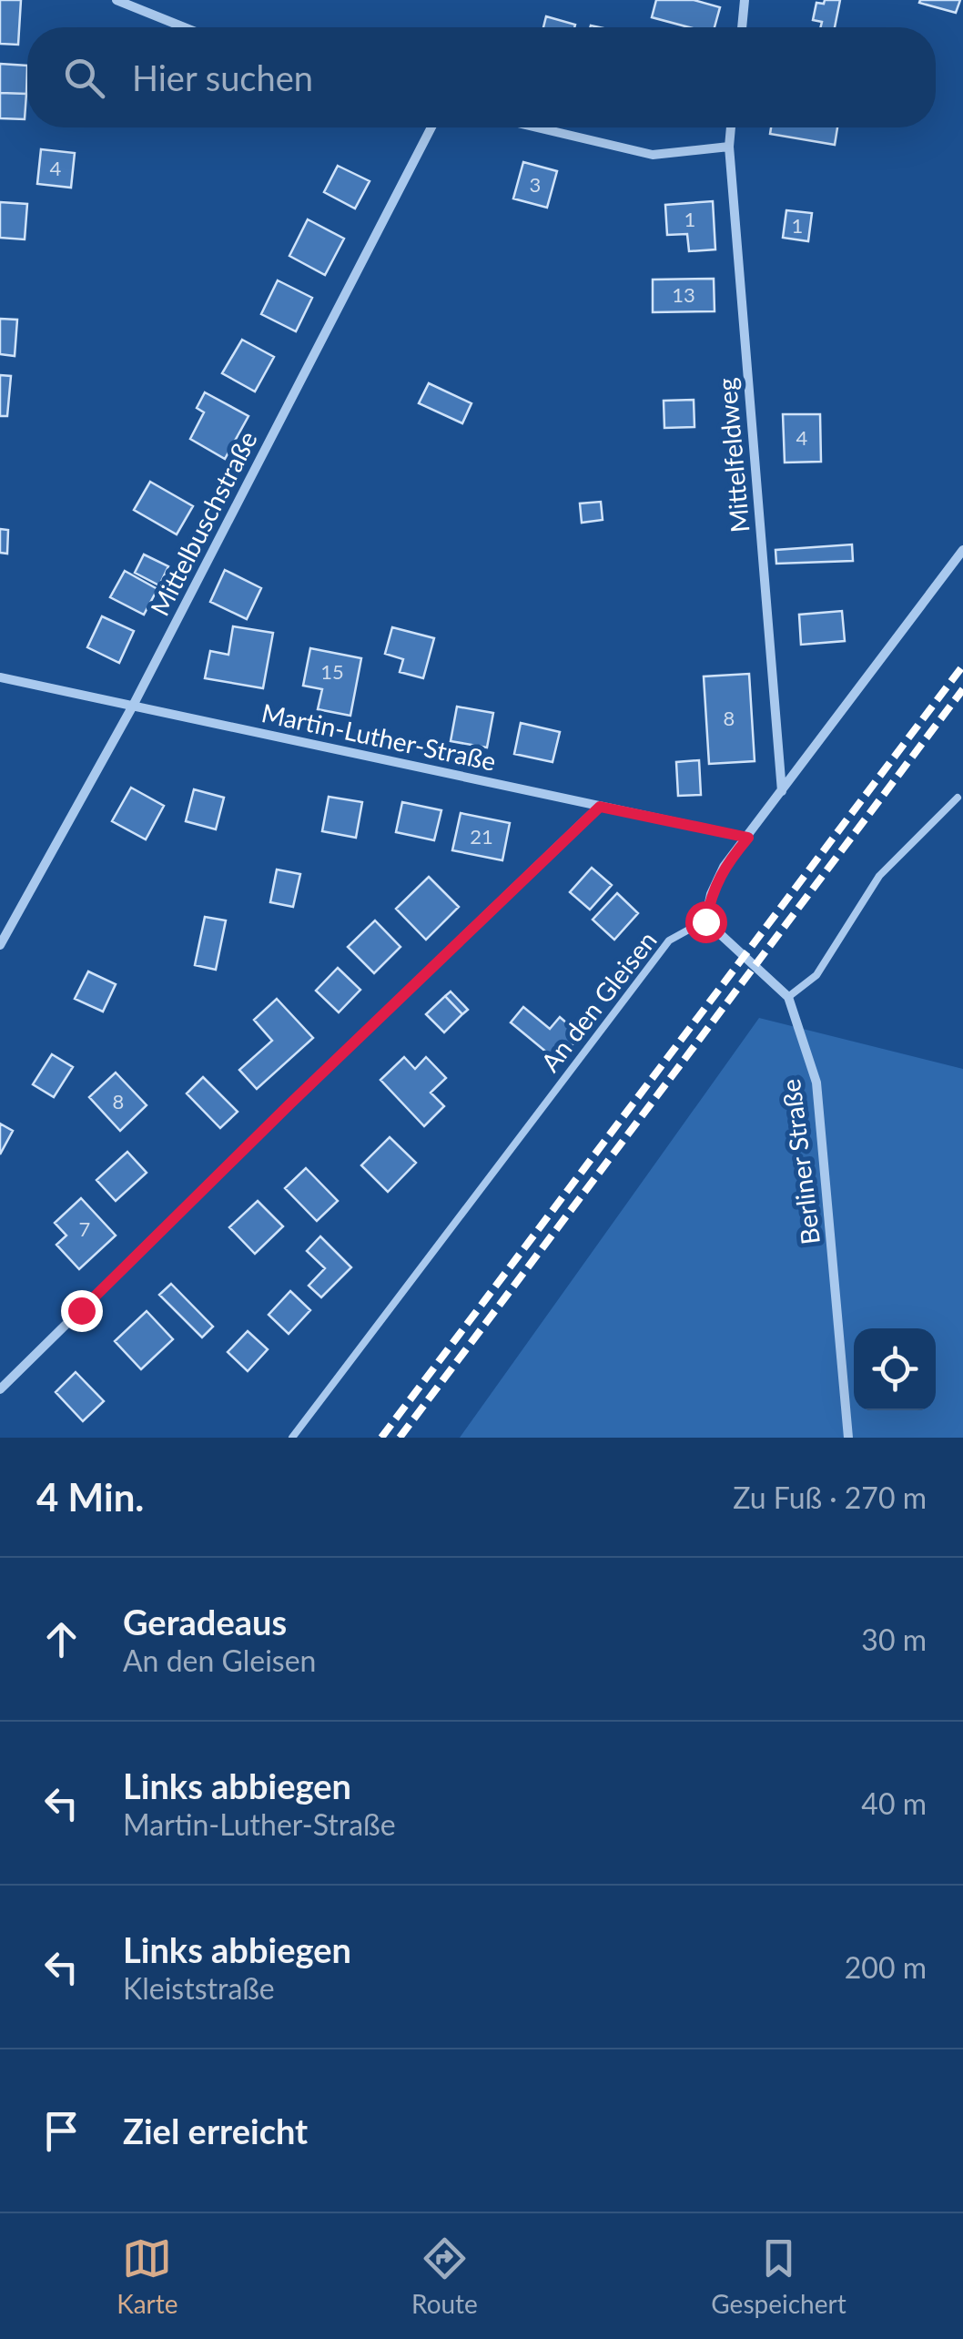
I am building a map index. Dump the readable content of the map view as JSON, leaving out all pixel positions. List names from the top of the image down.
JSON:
{
  "streets": {
    "street": [
      "Mittelfeldweg",
      "Mittelbuschstraße",
      "Martin-Luther-Straße",
      "Berliner Straße"
    ],
    "lane": ["An den Gleisen"]
  },
  "crossings": [
    ["Mittelbuschstraße", "Martin-Luther-Straße"]
  ],
  "house_numbers": [
    "4",
    "3",
    "1",
    "1",
    "13",
    "4",
    "15",
    "8",
    "21",
    "8",
    "7"
  ],
  "page": {
    "search": "Hier suchen",
    "heading": ["4 Min.", "Zu Fuß · 270 m"],
    "list": [
      ["Geradeaus", "An den Gleisen", "30 m"],
      ["Links abbiegen", "Martin-Luther-Straße", "40 m"],
      ["Links abbiegen", "Kleiststraße", "200 m"],
      "Ziel erreicht"
    ],
    "nav": ["Karte", "Route", "Gespeichert"]
  }
}
